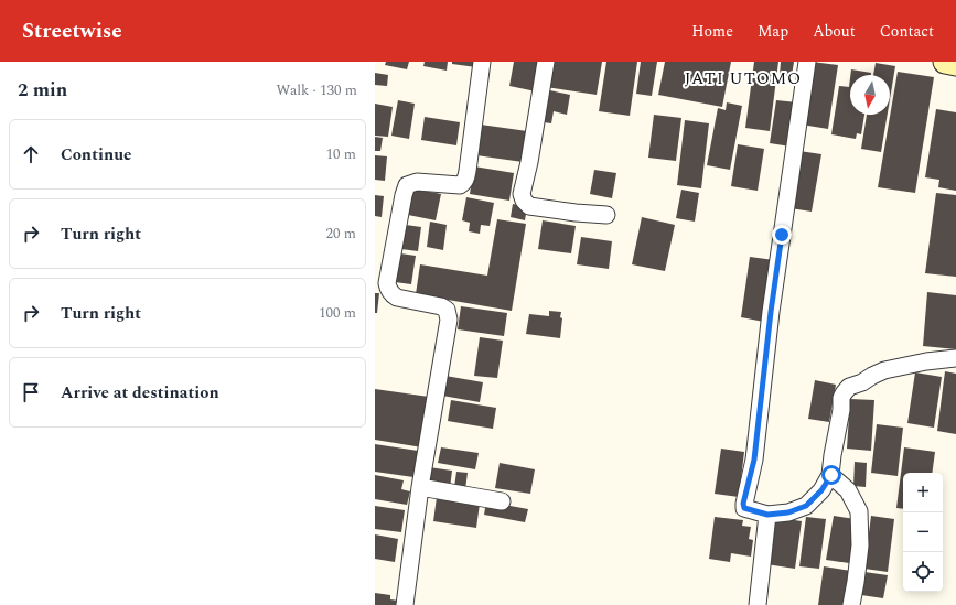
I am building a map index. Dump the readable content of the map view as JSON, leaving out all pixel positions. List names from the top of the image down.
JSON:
{
  "districts": ["JATI UTOMO"],
  "north": "bottom",
  "page": {
    "header": "Streetwise",
    "nav": [
      "Home",
      "Map",
      "About",
      "Contact"
    ],
    "heading": ["2 min", "Walk · 130 m"],
    "list": [
      ["Continue", "10 m"],
      ["Turn right", "20 m"],
      ["Turn right", "100 m"],
      "Arrive at destination"
    ],
    "map_buttons": ["+", "−"]
  }
}
